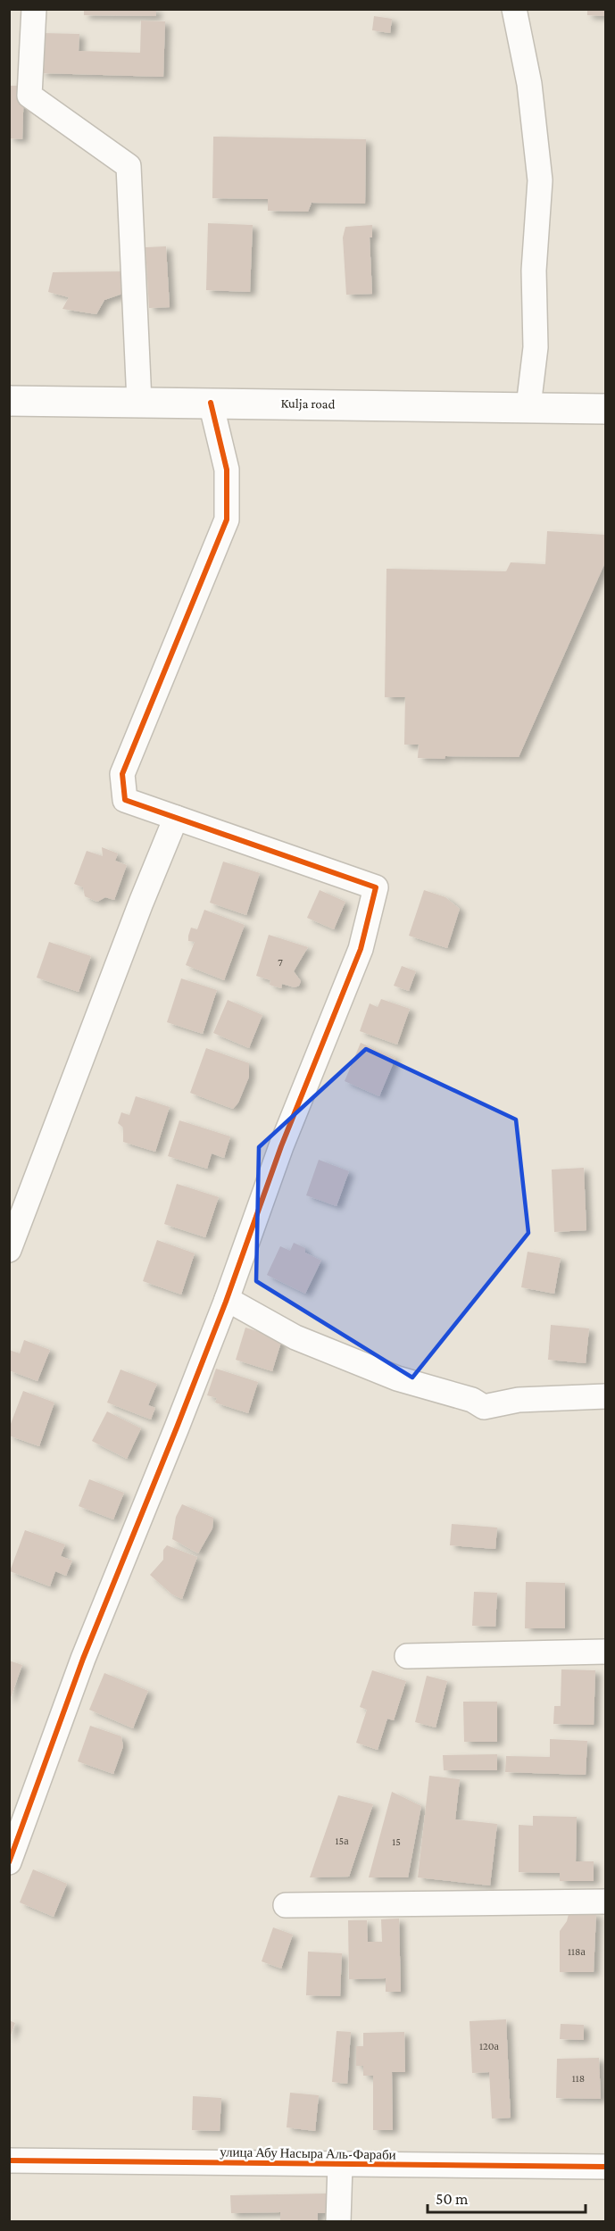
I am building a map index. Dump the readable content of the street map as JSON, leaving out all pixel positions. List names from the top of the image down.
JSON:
{
  "streets": {
    "main road": ["Kulja road"],
    "street": ["улица Абу Насыра Аль-Фараби"]
  },
  "house_numbers": [
    "7",
    "15а",
    "15",
    "118а",
    "120а",
    "118"
  ],
  "scale_bar": "50 m"
}
